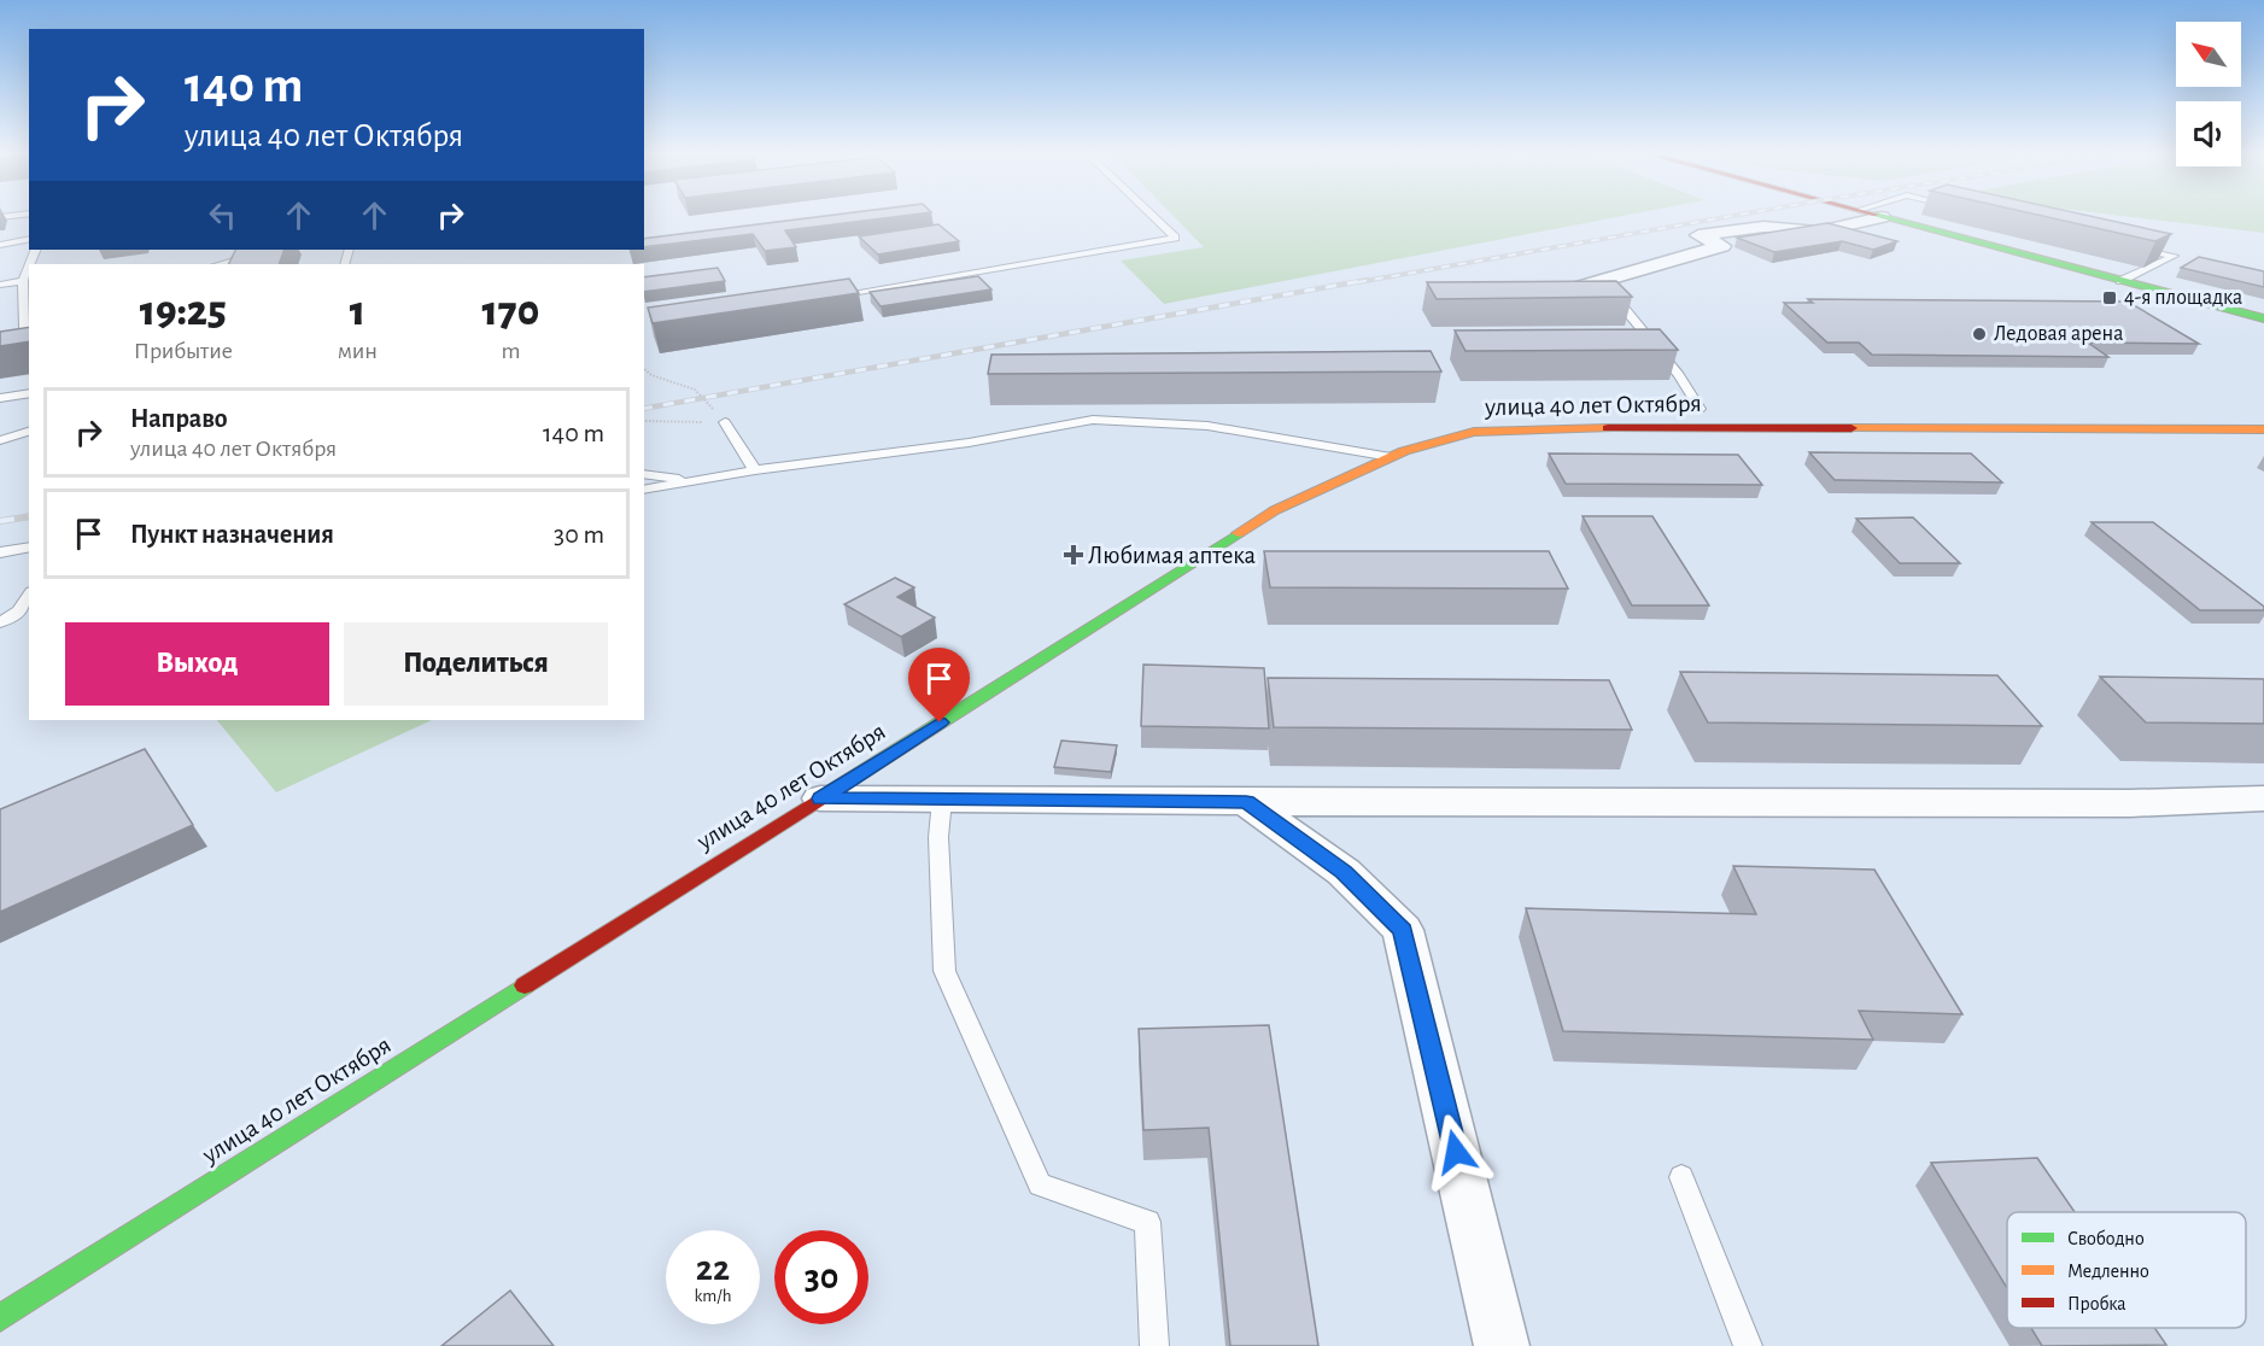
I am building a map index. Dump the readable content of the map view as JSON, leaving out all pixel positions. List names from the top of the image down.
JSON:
{
  "streets": {
    "main road": ["улица 40 лет Октября"]
  },
  "places": {
    "transit": ["4-я площадка"],
    "other": ["Ледовая арена"],
    "health": ["Любимая аптека"]
  },
  "legend": ["Свободно", "Медленно", "Пробка"],
  "north": "top left",
  "page": {
    "turn": ["140 m", "улица 40 лет Октября"],
    "eta": [
      "19:25",
      "Прибытие",
      "1",
      "мин",
      "170",
      "m"
    ],
    "list": [
      {
        "name": "Направо",
        "note": "улица 40 лет Октября",
        "value": "140 m"
      },
      {
        "name": "Пункт назначения",
        "value": "30 m"
      }
    ],
    "buttons": ["Выход", "Поделиться"],
    "speed": "22 km/h",
    "limit": "30"
  }
}
